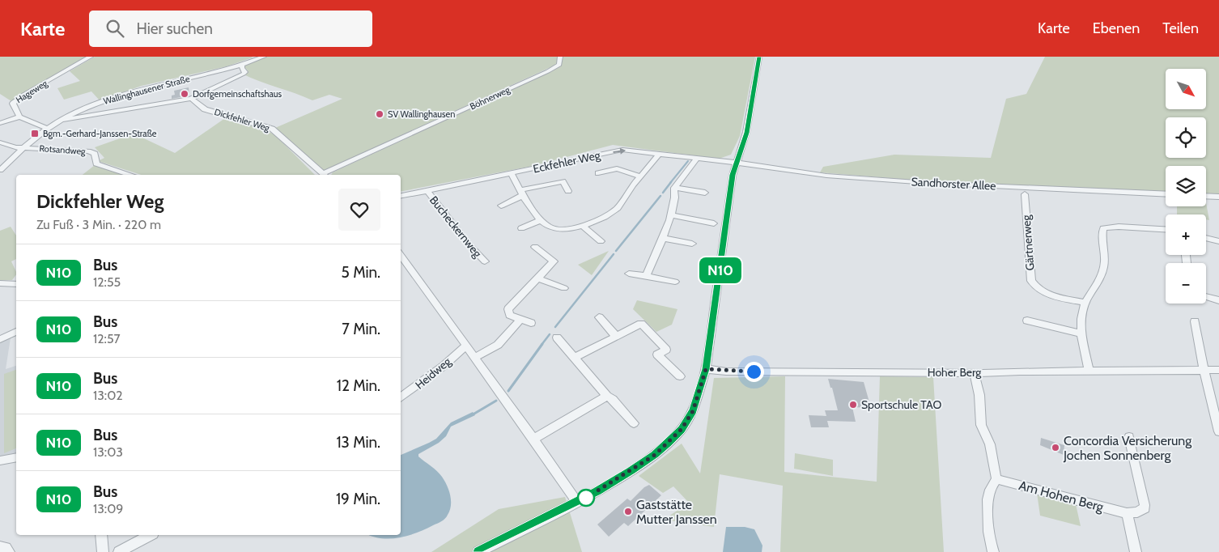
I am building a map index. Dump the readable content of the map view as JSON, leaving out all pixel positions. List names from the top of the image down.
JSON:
{
  "streets": {
    "street": [
      "Wallinghausener Straße",
      "Hageweg",
      "Böhnerweg",
      "Dickfehler Weg",
      "Rotsandweg",
      "Eckfehler Weg",
      "Sandhorster Allee",
      "Bucheckernweg",
      "Gärtnerweg",
      "Hoher Berg",
      "Heidweg",
      "Am Hohen Berg"
    ]
  },
  "crossings": [
    ["Wallinghausener Straße", "Hageweg"],
    ["Wallinghausener Straße", "Rotsandweg"],
    ["Böhnerweg", "Dickfehler Weg"],
    ["Eckfehler Weg", "Sandhorster Allee"],
    ["Eckfehler Weg", "Bucheckernweg"]
  ],
  "places": {
    "other": [
      "Dorfgemeinschaftshaus",
      "SV Wallinghausen",
      "Sportschule TAO",
      "Concordia Versicherung Jochen Sonnenberg",
      "Gaststätte Mutter Janssen"
    ],
    "transit": ["Bgm.-Gerhard-Janssen-Straße"]
  },
  "lines": ["bus line N10"],
  "north": "bottom right",
  "page": {
    "header": "Karte",
    "search": "Hier suchen",
    "nav": ["Karte", "Ebenen", "Teilen"],
    "on_map": "N10",
    "map_buttons": ["+", "−"],
    "heading": ["Dickfehler Weg", "Zu Fuß · 3 Min. · 220 m"],
    "list": [
      {
        "mark": "N10",
        "name": "Bus",
        "note": "12:55",
        "value": "5 Min."
      },
      {
        "mark": "N10",
        "name": "Bus",
        "note": "12:57",
        "value": "7 Min."
      },
      {
        "mark": "N10",
        "name": "Bus",
        "note": "13:02",
        "value": "12 Min."
      },
      {
        "mark": "N10",
        "name": "Bus",
        "note": "13:03",
        "value": "13 Min."
      },
      {
        "mark": "N10",
        "name": "Bus",
        "note": "13:09",
        "value": "19 Min."
      }
    ]
  }
}
